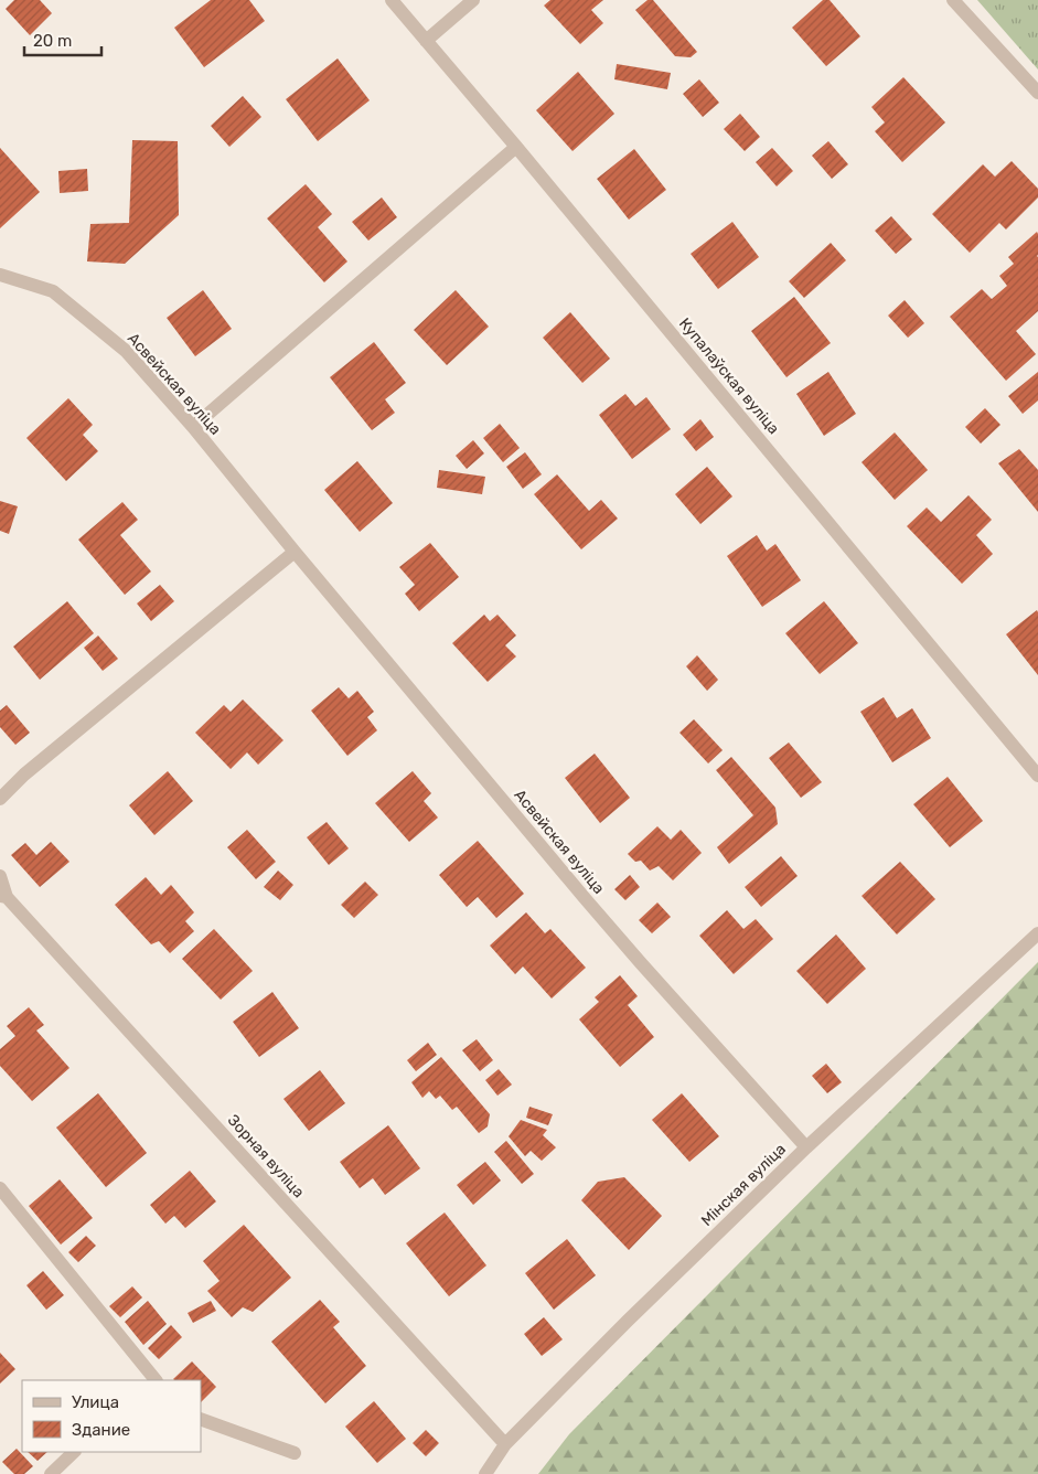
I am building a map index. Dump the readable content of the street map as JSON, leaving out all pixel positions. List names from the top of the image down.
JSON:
{
  "streets": {
    "street": [
      "Купалаўская вуліца",
      "Асвейская вуліца",
      "Зорная вуліца",
      "Мінская вуліца"
    ]
  },
  "crossings": [
    ["Асвейская вуліца", "Мінская вуліца"],
    ["Зорная вуліца", "Мінская вуліца"]
  ],
  "legend": ["Улица", "Здание"],
  "scale_bar": "20 m"
}
